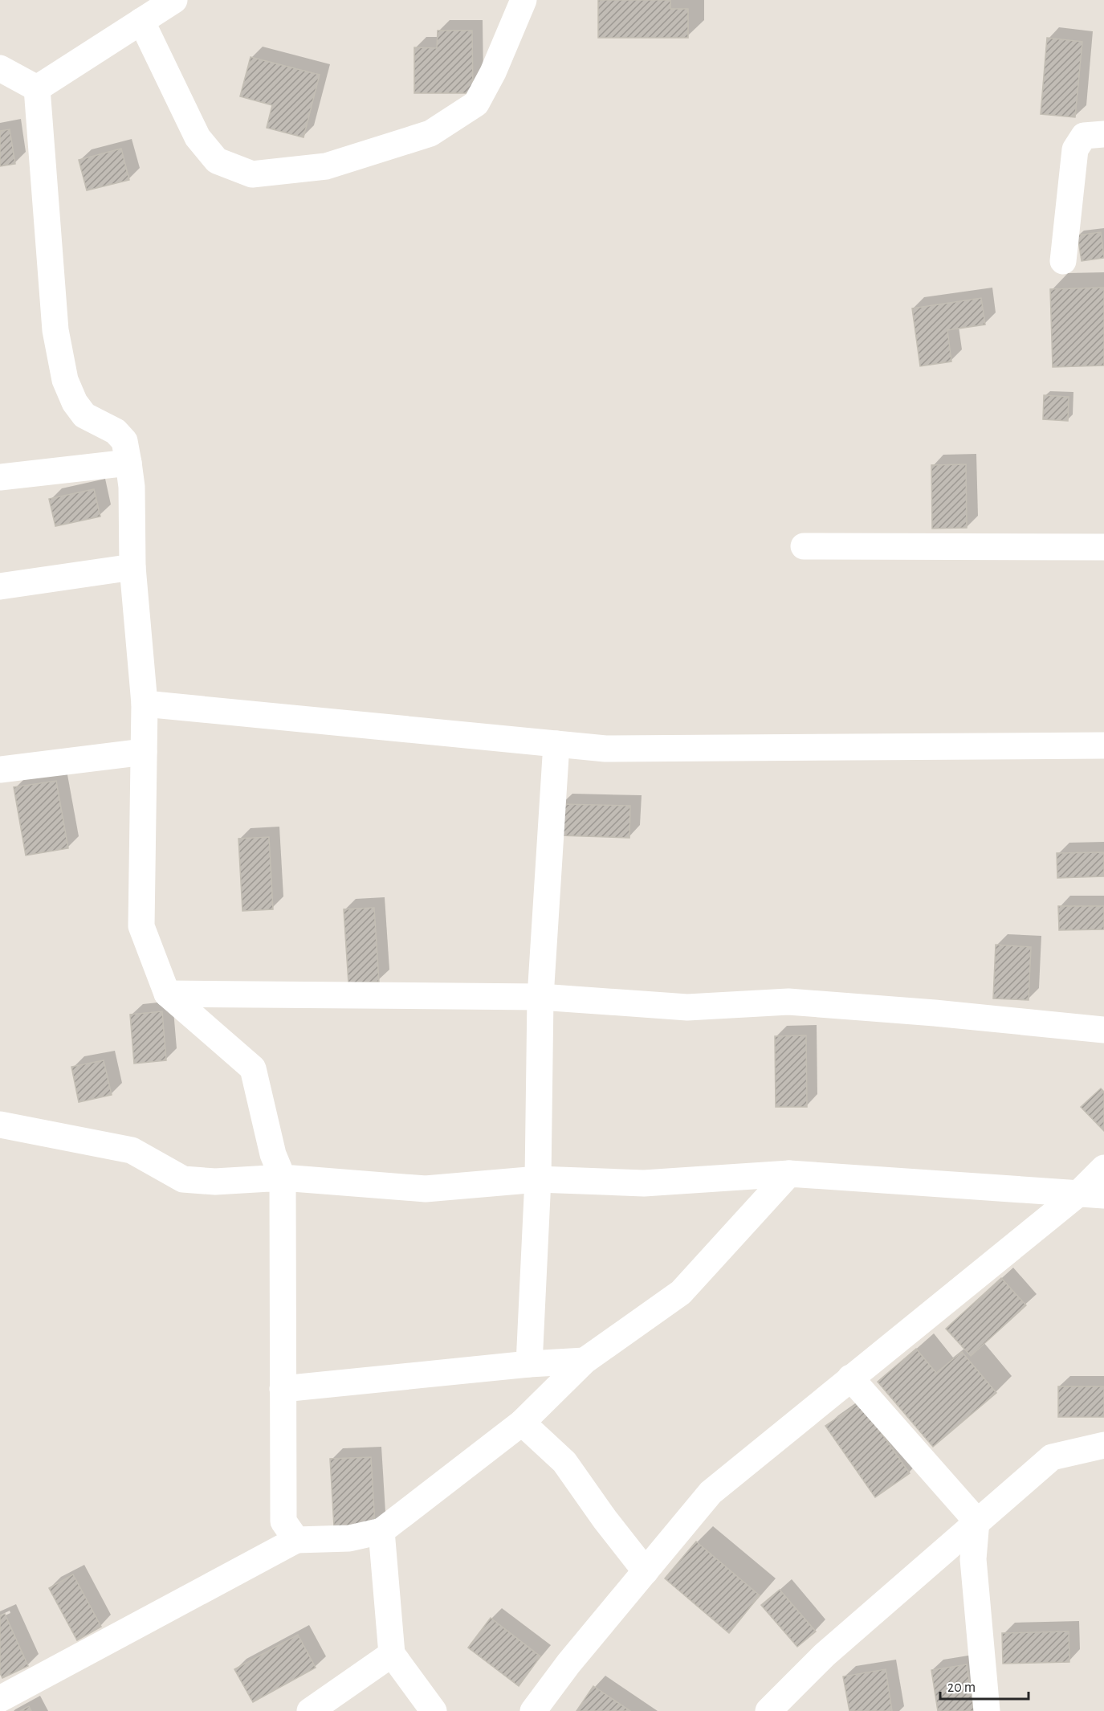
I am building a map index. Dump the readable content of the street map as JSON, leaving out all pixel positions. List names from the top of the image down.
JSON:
{
  "scale_bar": "20 m"
}
